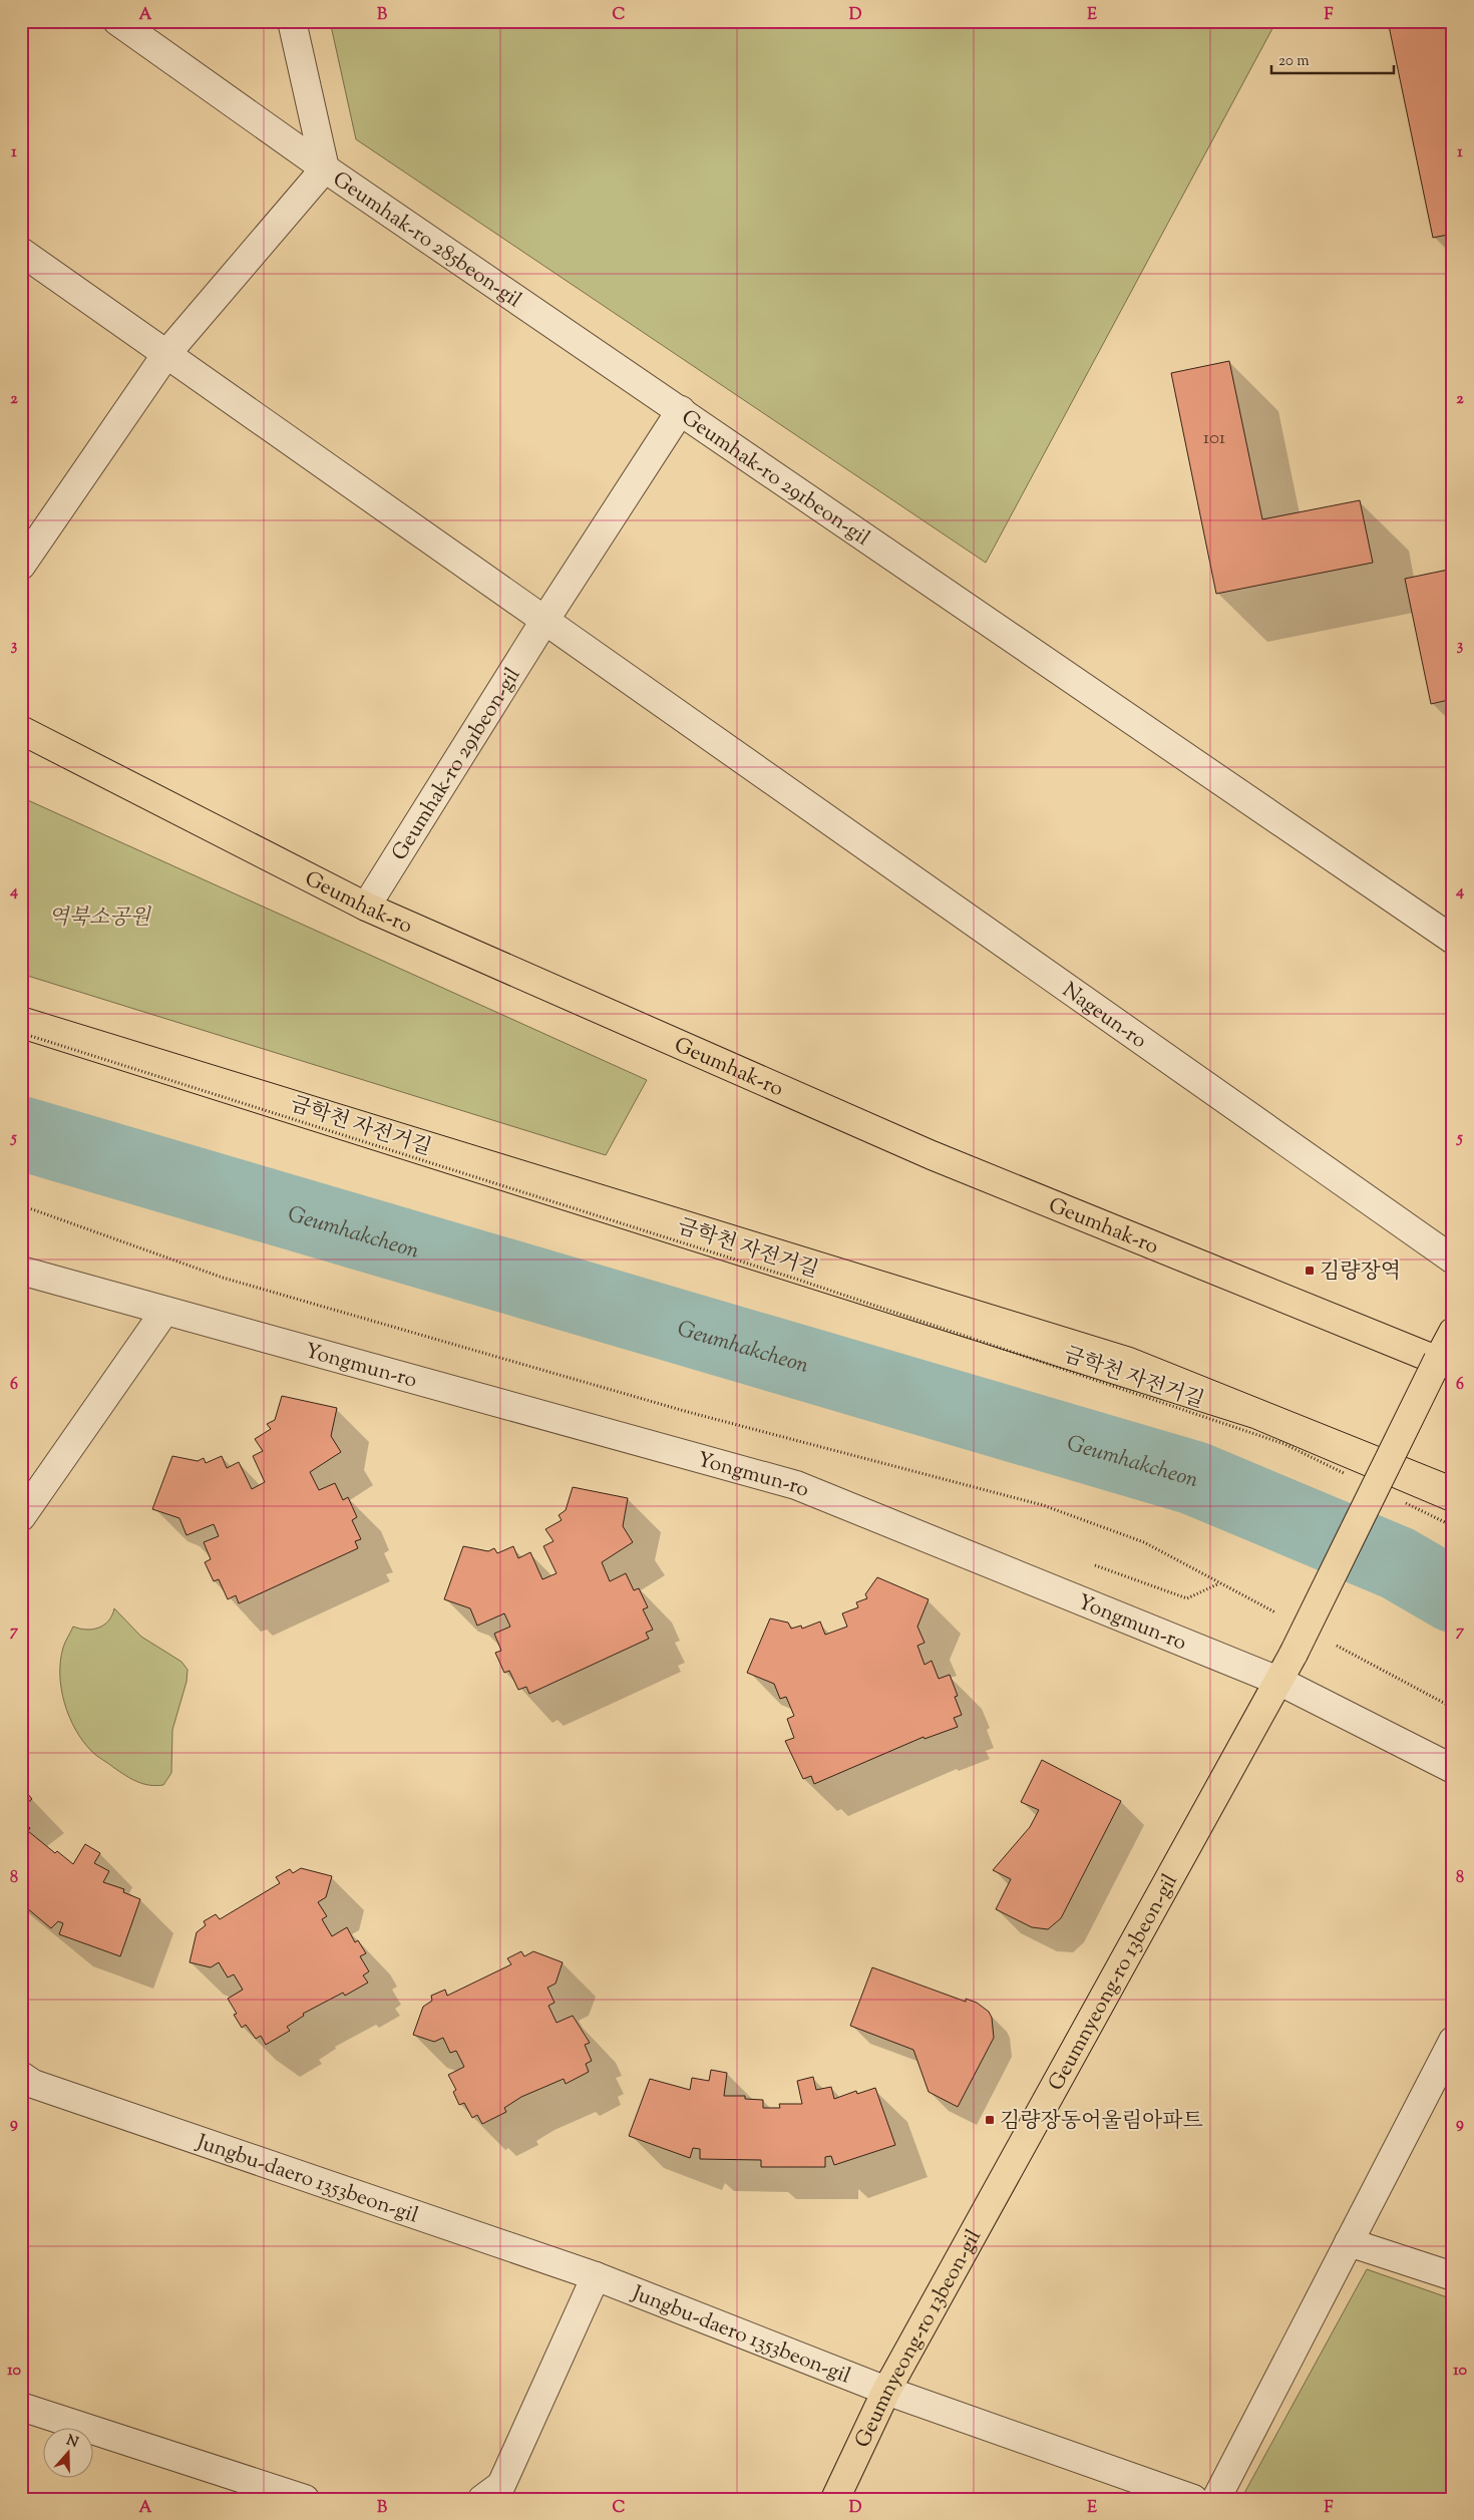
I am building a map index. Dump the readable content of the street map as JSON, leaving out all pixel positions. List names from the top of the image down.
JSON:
{
  "streets": {
    "main road": ["Geumhak-ro", "Geumnyeong-ro 13beon-gil"],
    "street": [
      "Geumhak-ro 285beon-gil",
      "Geumhak-ro 291beon-gil",
      "Nageun-ro",
      "Yongmun-ro",
      "Jungbu-daero 1353beon-gil"
    ],
    "path": ["금학천 자전거길"]
  },
  "crossings": [
    ["Geumhak-ro 285beon-gil", "Geumhak-ro 291beon-gil"],
    ["Geumhak-ro 291beon-gil", "Geumhak-ro"],
    ["Geumhak-ro 291beon-gil", "Nageun-ro"],
    ["Geumhak-ro", "Geumnyeong-ro 13beon-gil"],
    ["Yongmun-ro", "Geumnyeong-ro 13beon-gil"],
    ["Geumnyeong-ro 13beon-gil", "Jungbu-daero 1353beon-gil"]
  ],
  "water": ["Geumhakcheon"],
  "parks": ["역북소공원"],
  "places": {
    "transit": ["김량장역", "김량장동어울림아파트"]
  },
  "house_numbers": ["101"],
  "scale_bar": "20 m",
  "north": "top",
  "grid": {
    "columns": [
      "A",
      "B",
      "C",
      "D",
      "E",
      "F"
    ],
    "rows": [
      "1",
      "2",
      "3",
      "4",
      "5",
      "6",
      "7",
      "8",
      "9",
      "10"
    ]
  }
}
